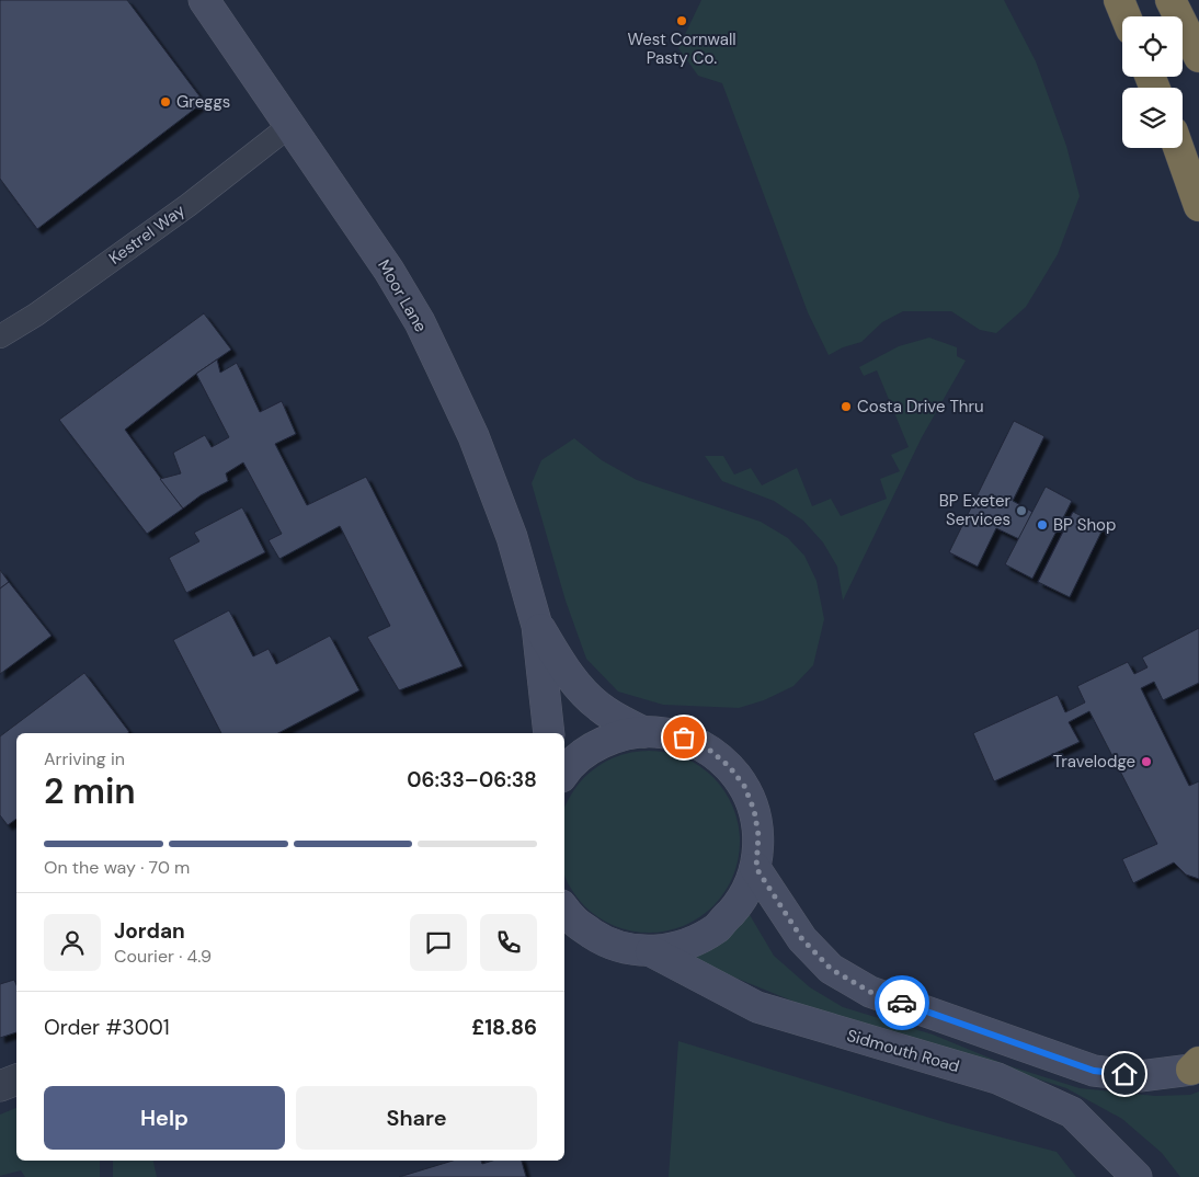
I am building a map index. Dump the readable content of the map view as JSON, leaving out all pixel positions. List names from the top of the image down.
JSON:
{
  "streets": {
    "main road": ["Moor Lane", "Sidmouth Road"],
    "street": ["Kestrel Way"]
  },
  "crossings": [
    ["Kestrel Way", "Moor Lane"]
  ],
  "places": [
    "West Cornwall Pasty Co.",
    "Greggs",
    "Costa Drive Thru",
    "BP Exeter Services",
    "BP Shop",
    "Travelodge"
  ],
  "page": {
    "heading": ["2 min", "Arriving in", "06:33–06:38"],
    "panel": [
      "Jordan",
      "Courier · 4.9",
      "Order #3001",
      "£18.86"
    ],
    "bar": "On the way · 70 m",
    "buttons": ["Help", "Share"]
  }
}
